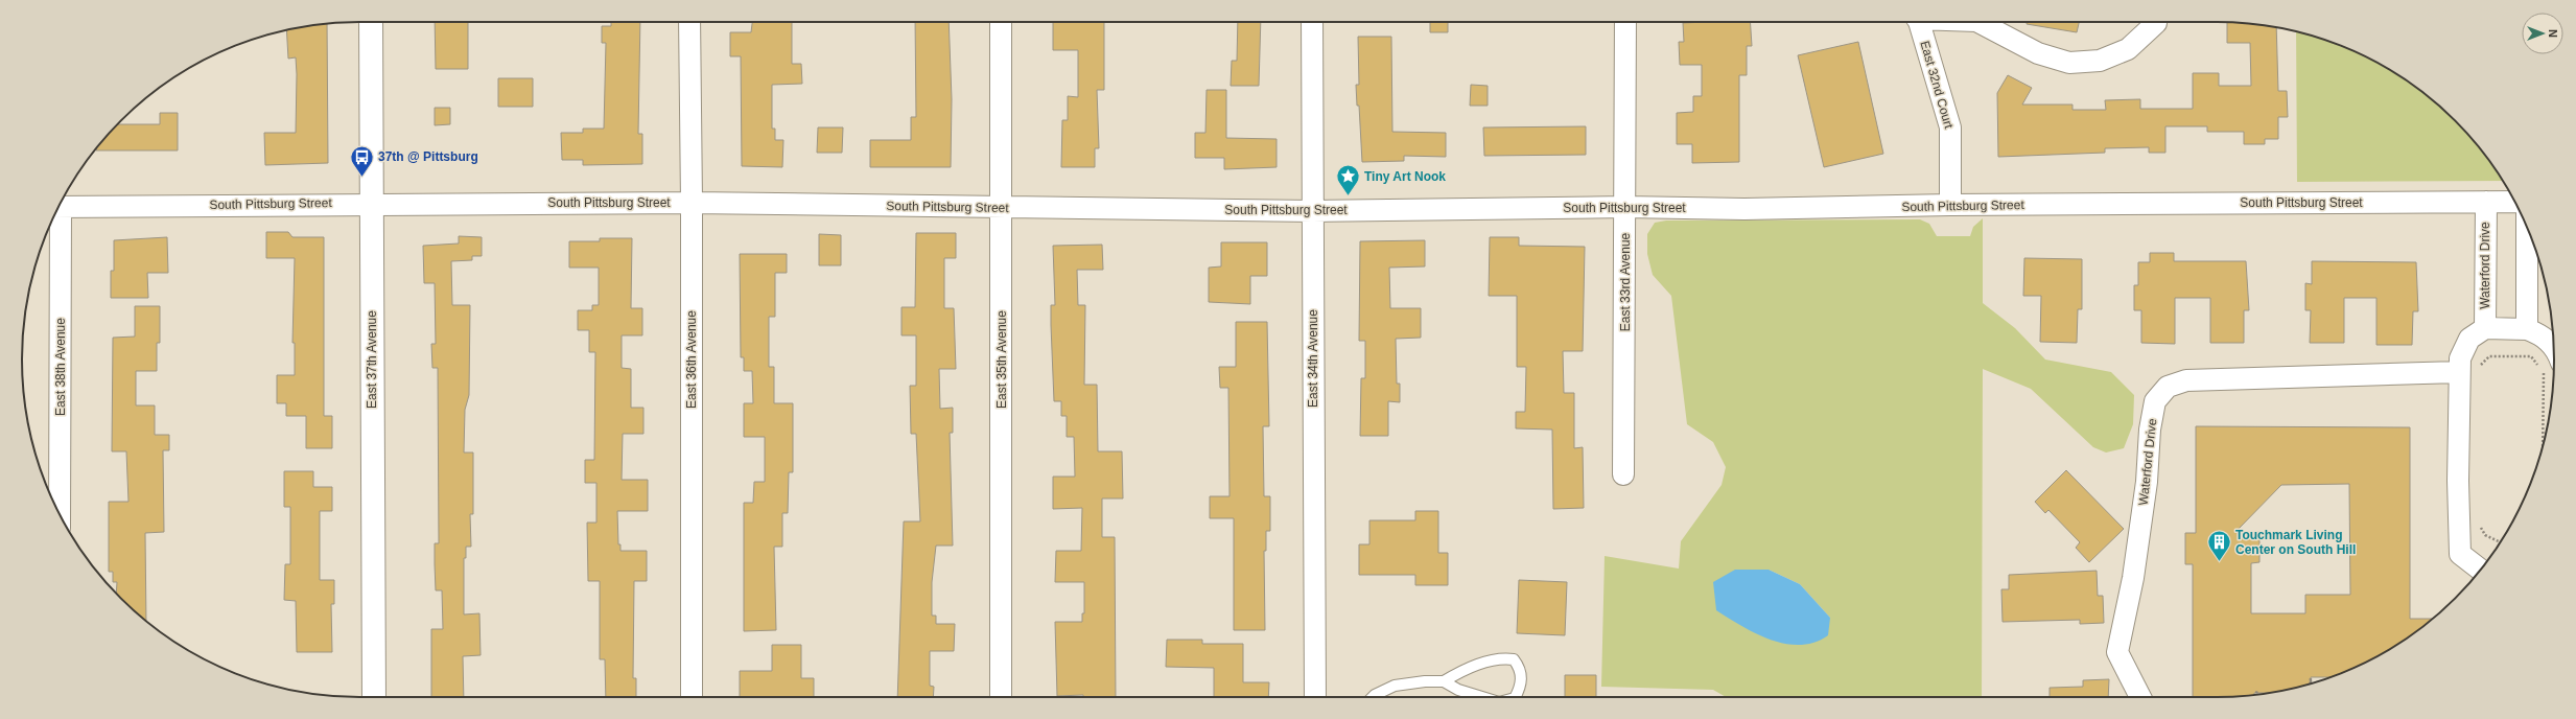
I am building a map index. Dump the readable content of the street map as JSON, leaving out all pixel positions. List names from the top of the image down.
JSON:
{
  "streets": {
    "street": [
      "East 32nd Court",
      "South Pittsburg Street",
      "Waterford Drive",
      "East 33rd Avenue",
      "East 34th Avenue",
      "East 37th Avenue",
      "East 36th Avenue",
      "East 35th Avenue",
      "East 38th Avenue"
    ]
  },
  "crossings": [
    ["East 32nd Court", "South Pittsburg Street"],
    ["South Pittsburg Street", "Waterford Drive"],
    ["South Pittsburg Street", "East 33rd Avenue"],
    ["South Pittsburg Street", "East 34th Avenue"],
    ["South Pittsburg Street", "East 37th Avenue"],
    ["South Pittsburg Street", "East 36th Avenue"],
    ["South Pittsburg Street", "East 35th Avenue"]
  ],
  "places": {
    "bus stop": ["37th @ Pittsburg"],
    "place": ["Tiny Art Nook"],
    "building": ["Touchmark Living Center on South Hill"]
  },
  "north": "right"
}
